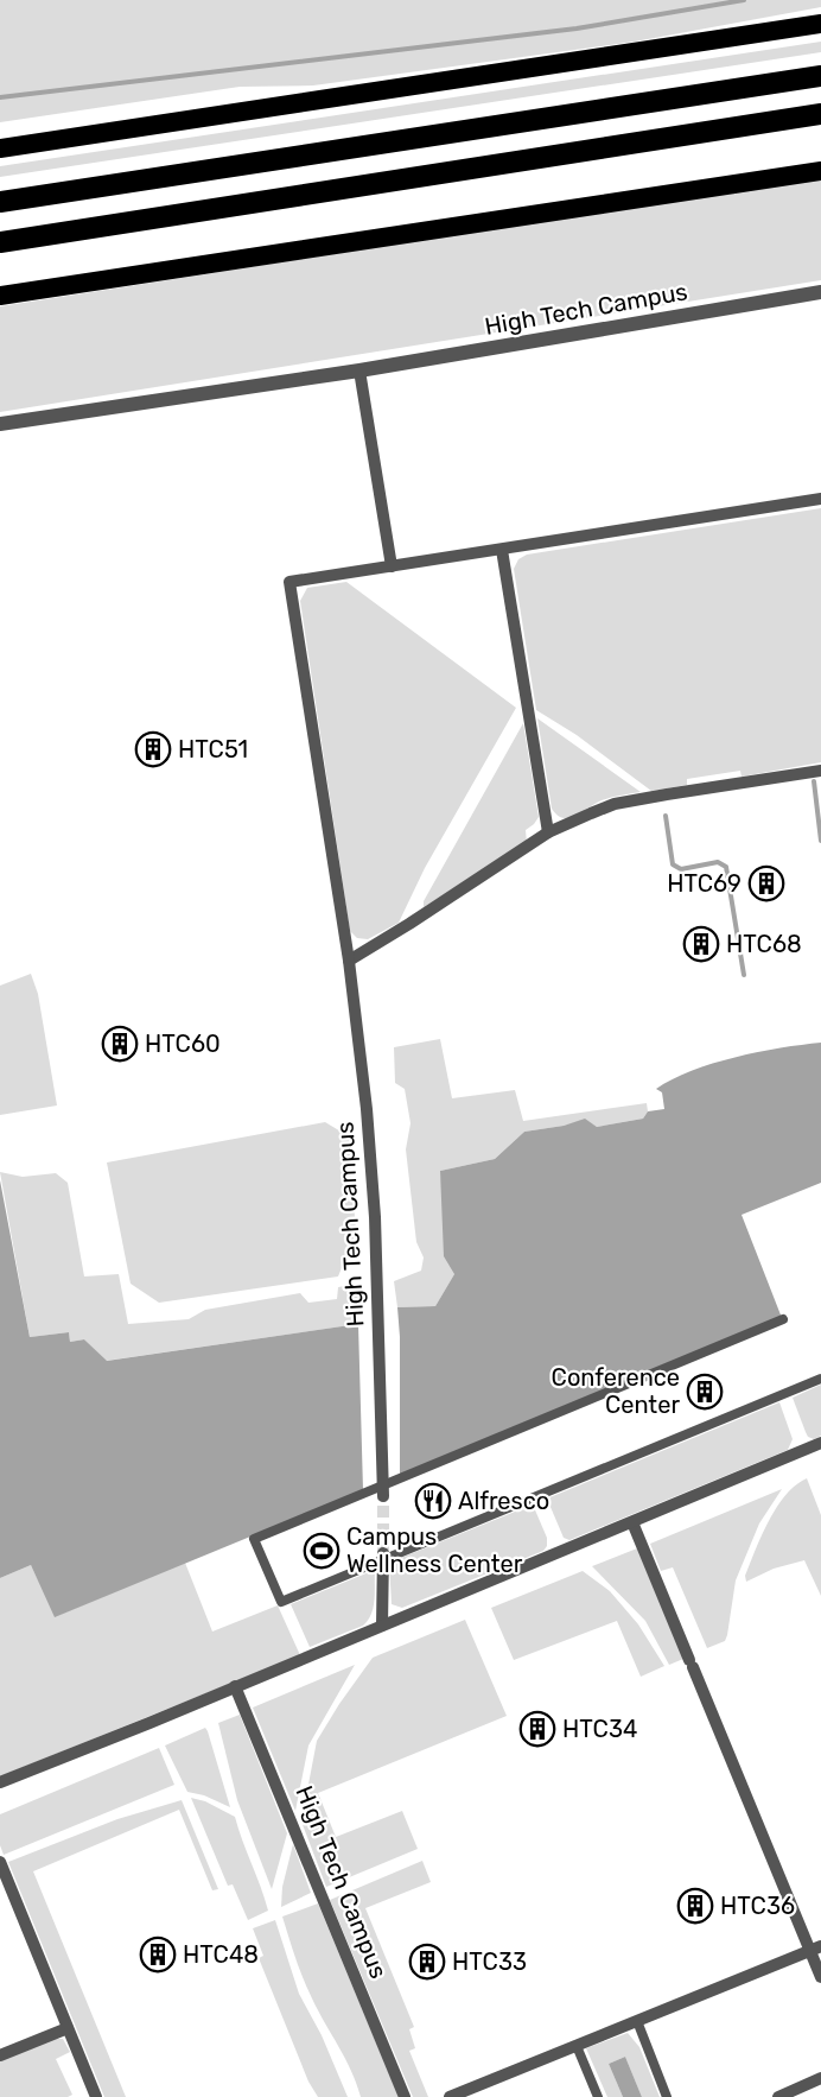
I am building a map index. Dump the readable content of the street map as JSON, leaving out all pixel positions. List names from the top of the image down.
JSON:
{
  "streets": {
    "street": ["High Tech Campus"]
  },
  "places": {
    "building": [
      "HTC51",
      "HTC69",
      "HTC68",
      "HTC60",
      "Conference Center",
      "HTC34",
      "HTC36",
      "HTC48",
      "HTC33"
    ],
    "restaurant": ["Alfresco"],
    "sports": ["Campus Wellness Center"]
  }
}
